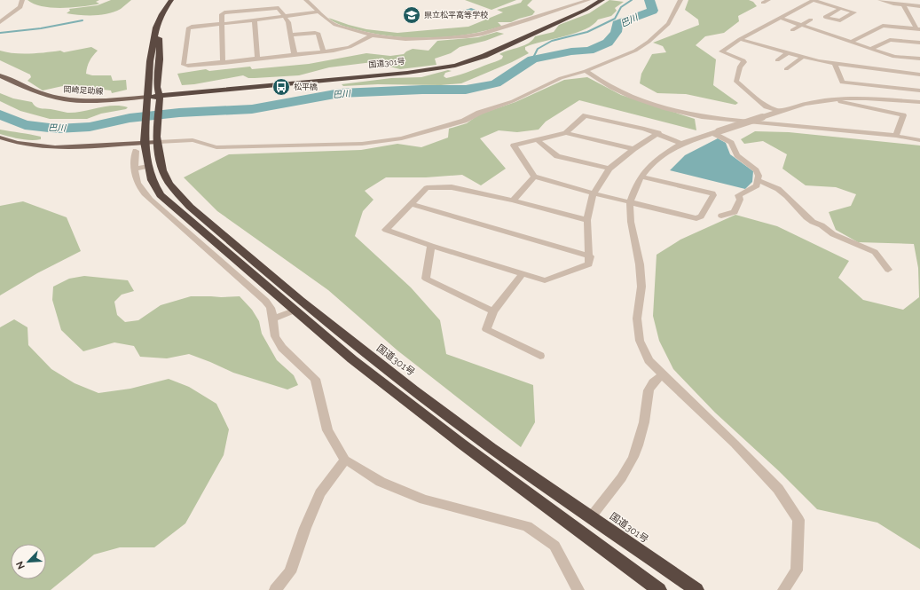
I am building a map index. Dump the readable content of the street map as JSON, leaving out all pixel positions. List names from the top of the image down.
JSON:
{
  "streets": {
    "highway": ["国道301号"],
    "main road": ["岡崎足助線"]
  },
  "crossings": [
    ["国道301号", "岡崎足助線"]
  ],
  "water": ["巴川"],
  "places": {
    "school or university": ["県立松平高等学校"],
    "bus stop": ["松平橋"]
  },
  "north": "bottom left"
}
